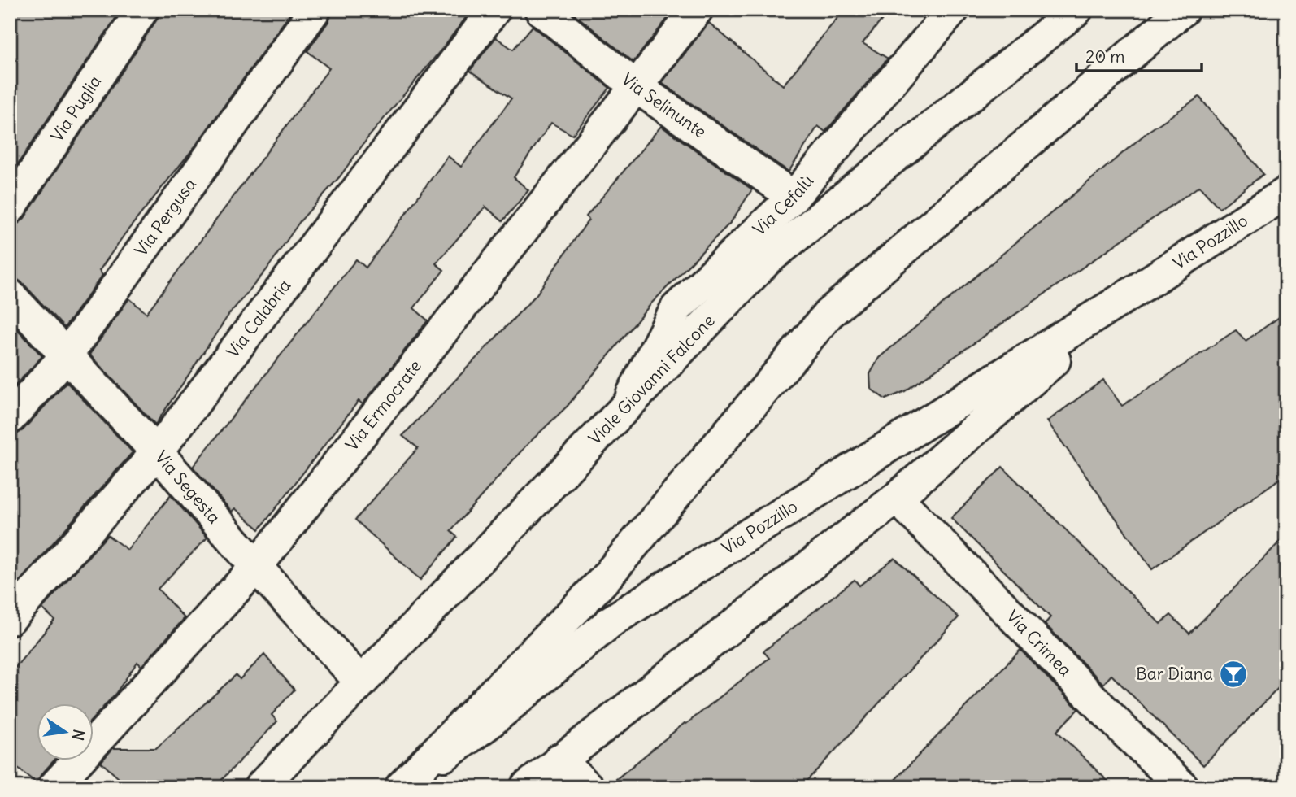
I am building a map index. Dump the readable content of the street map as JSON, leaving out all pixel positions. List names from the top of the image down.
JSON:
{
  "streets": {
    "street": [
      "Via Selinunte",
      "Via Puglia",
      "Via Cefalù",
      "Via Pergusa",
      "Via Pozzillo",
      "Via Calabria",
      "Viale Giovanni Falcone",
      "Via Ermocrate",
      "Via Segesta",
      "Via Crimea"
    ]
  },
  "crossings": [
    ["Via Selinunte", "Via Cefalù"],
    ["Via Selinunte", "Via Ermocrate"],
    ["Via Cefalù", "Viale Giovanni Falcone"],
    ["Via Pergusa", "Via Segesta"],
    ["Via Pozzillo", "Via Crimea"],
    ["Via Calabria", "Via Segesta"],
    ["Viale Giovanni Falcone", "Via Segesta"],
    ["Via Ermocrate", "Via Segesta"]
  ],
  "places": {
    "bar": ["Bar Diana"]
  },
  "scale_bar": "20 m",
  "north": "right"
}
